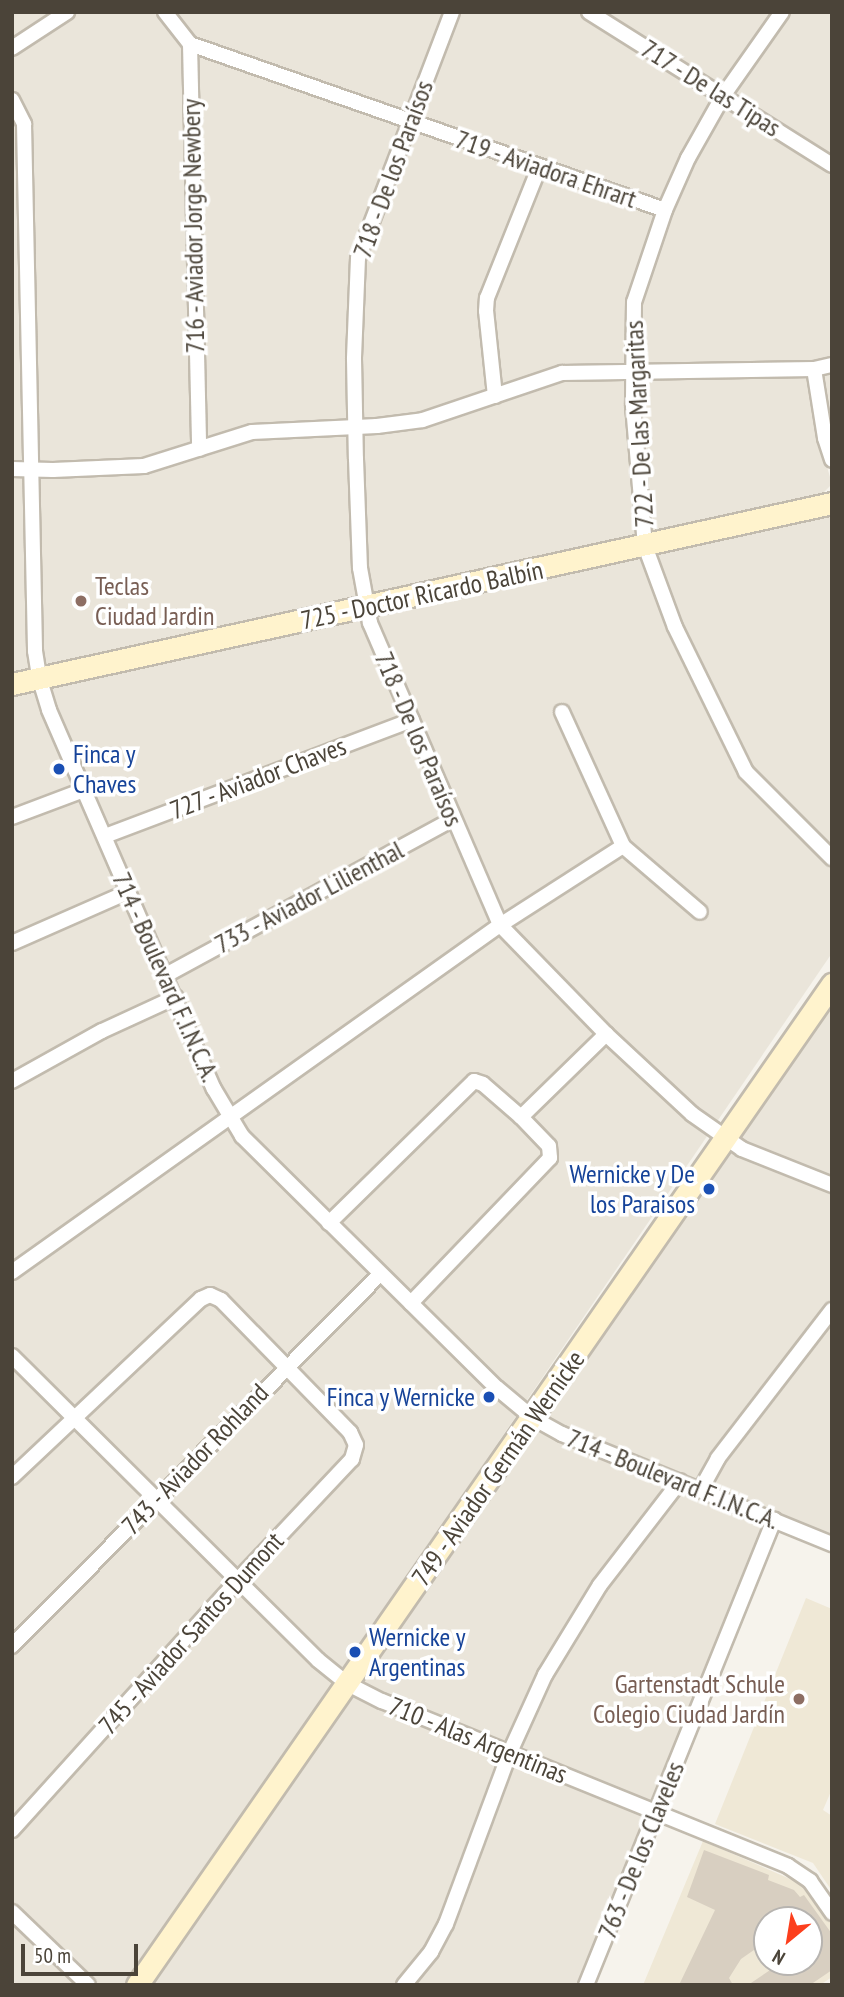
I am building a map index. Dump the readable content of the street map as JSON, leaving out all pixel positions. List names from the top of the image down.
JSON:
{
  "streets": {
    "street": [
      "717 - De las Tipas",
      "718 - De los Paraísos",
      "719 - Aviadora Ehrart",
      "716 - Aviador Jorge Newbery",
      "722 - De las Margaritas",
      "725 - Doctor Ricardo Balbín",
      "727 - Aviador Chaves",
      "733 - Aviador Lilienthal",
      "714 - Boulevard F.I.N.C.A.",
      "743 - Aviador Rohland",
      "749 - Aviador Germán Wernicke",
      "745 - Aviador Santos Dumont",
      "710 - Alas Argentinas",
      "763 - De los Claveles"
    ]
  },
  "crossings": [
    ["717 - De las Tipas", "722 - De las Margaritas"],
    ["718 - De los Paraísos", "719 - Aviadora Ehrart"],
    ["718 - De los Paraísos", "725 - Doctor Ricardo Balbín"],
    ["718 - De los Paraísos", "727 - Aviador Chaves"],
    ["718 - De los Paraísos", "733 - Aviador Lilienthal"],
    ["718 - De los Paraísos", "749 - Aviador Germán Wernicke"],
    ["719 - Aviadora Ehrart", "716 - Aviador Jorge Newbery"],
    ["719 - Aviadora Ehrart", "722 - De las Margaritas"],
    ["722 - De las Margaritas", "725 - Doctor Ricardo Balbín"],
    ["725 - Doctor Ricardo Balbín", "714 - Boulevard F.I.N.C.A."],
    ["727 - Aviador Chaves", "714 - Boulevard F.I.N.C.A."],
    ["733 - Aviador Lilienthal", "714 - Boulevard F.I.N.C.A."],
    ["714 - Boulevard F.I.N.C.A.", "743 - Aviador Rohland"],
    ["714 - Boulevard F.I.N.C.A.", "749 - Aviador Germán Wernicke"],
    ["714 - Boulevard F.I.N.C.A.", "763 - De los Claveles"],
    ["743 - Aviador Rohland", "745 - Aviador Santos Dumont"],
    ["743 - Aviador Rohland", "710 - Alas Argentinas"],
    ["749 - Aviador Germán Wernicke", "710 - Alas Argentinas"],
    ["745 - Aviador Santos Dumont", "710 - Alas Argentinas"],
    ["710 - Alas Argentinas", "763 - De los Claveles"]
  ],
  "places": [
    "Teclas Ciudad Jardin",
    "Finca y Chaves",
    "Wernicke y De los Paraisos",
    "Finca y Wernicke",
    "Wernicke y Argentinas",
    "Gartenstadt Schule Colegio Ciudad Jardín"
  ],
  "scale_bar": "50 m",
  "north": "bottom left"
}
